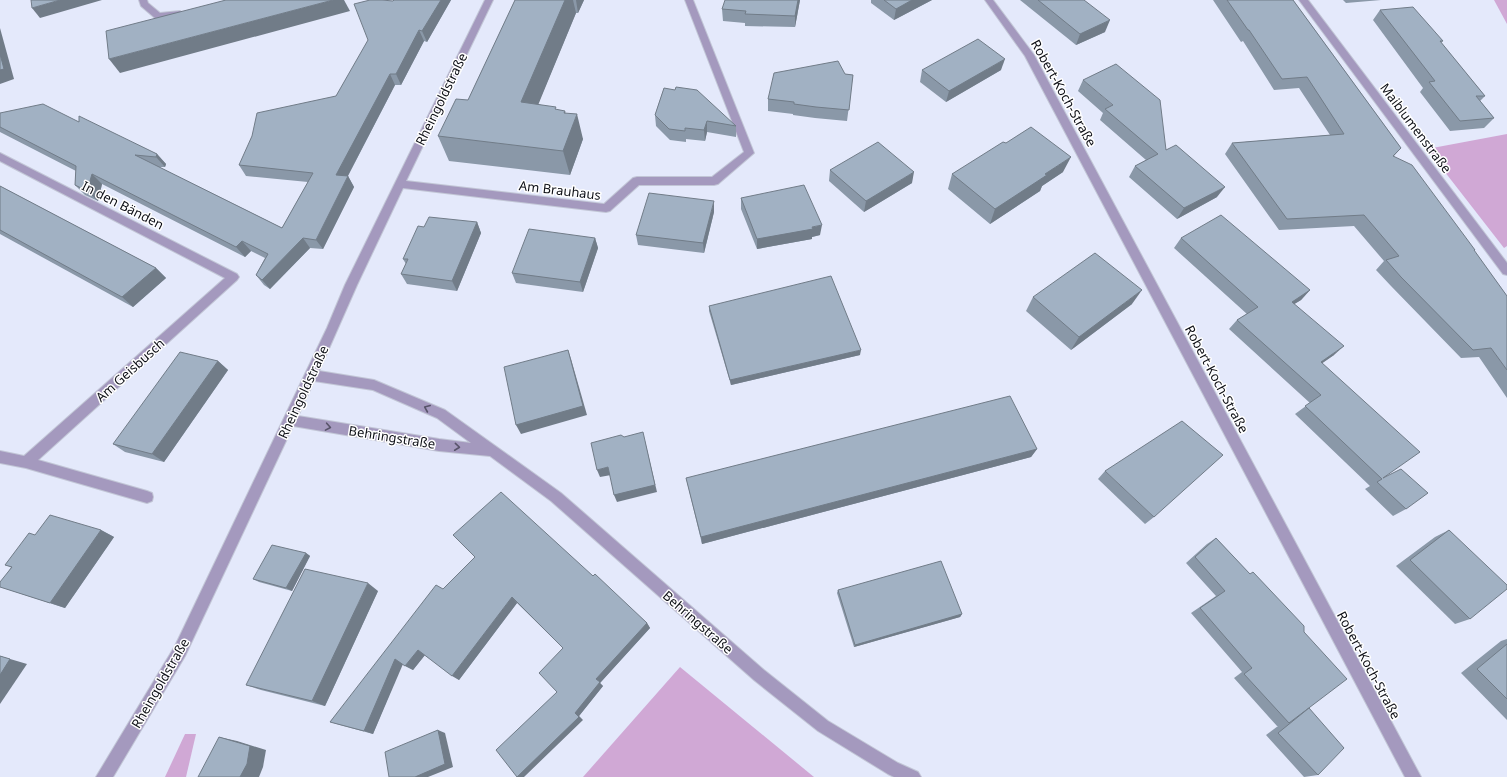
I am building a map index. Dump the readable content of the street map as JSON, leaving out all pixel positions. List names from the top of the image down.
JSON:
{
  "streets": {
    "street": [
      "Robert-Koch-Straße",
      "Rheingoldstraße",
      "Maiblumenstraße",
      "Am Brauhaus",
      "In den Bänden",
      "Am Geisbusch",
      "Behringstraße"
    ]
  },
  "crossings": [
    ["Rheingoldstraße", "Am Brauhaus"],
    ["Rheingoldstraße", "Behringstraße"],
    ["In den Bänden", "Am Geisbusch"]
  ]
}
